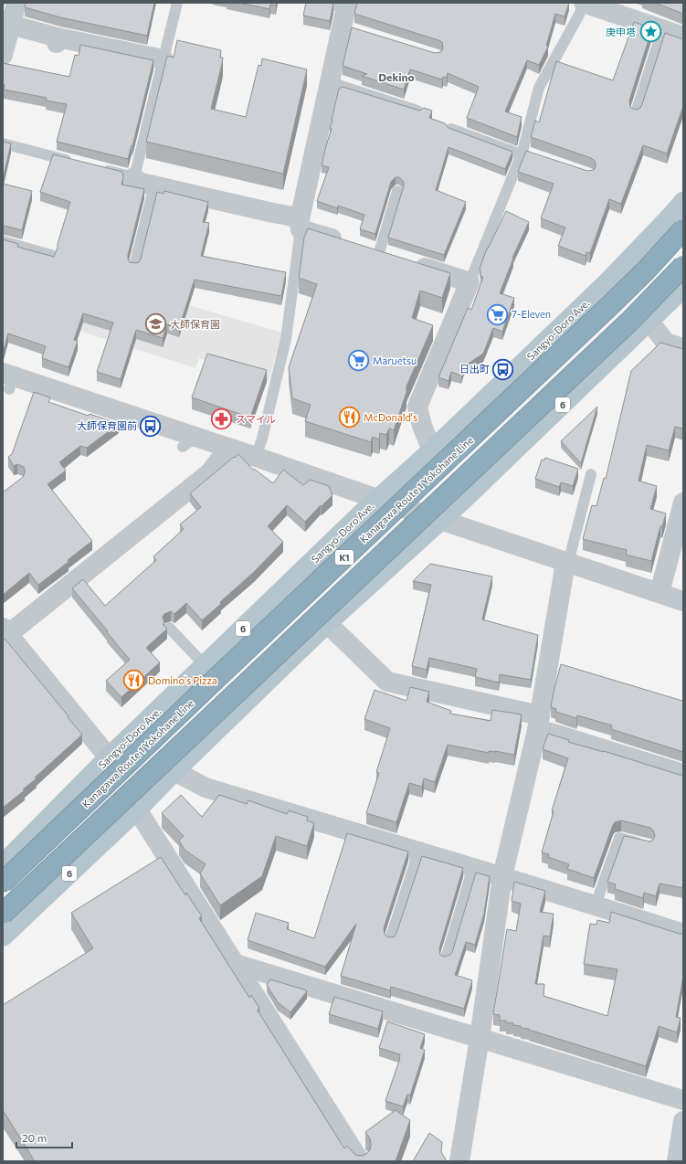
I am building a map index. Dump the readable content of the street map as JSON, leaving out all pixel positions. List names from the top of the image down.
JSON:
{
  "streets": {
    "highway": ["Kanagawa Route 1 Yokohane Line", "K1"],
    "main road": ["Sangyo-Doro Ave.", "6"]
  },
  "districts": ["Dekino"],
  "places": {
    "place": ["庚申塔"],
    "supermarket": ["7-Eleven", "Maruetsu"],
    "school or university": ["大師保育園"],
    "bus stop": ["日出町", "大師保育園前"],
    "restaurant": ["McDonald's", "Domino's Pizza"],
    "pharmacy": ["スマイル"]
  },
  "scale_bar": "20 m"
}
